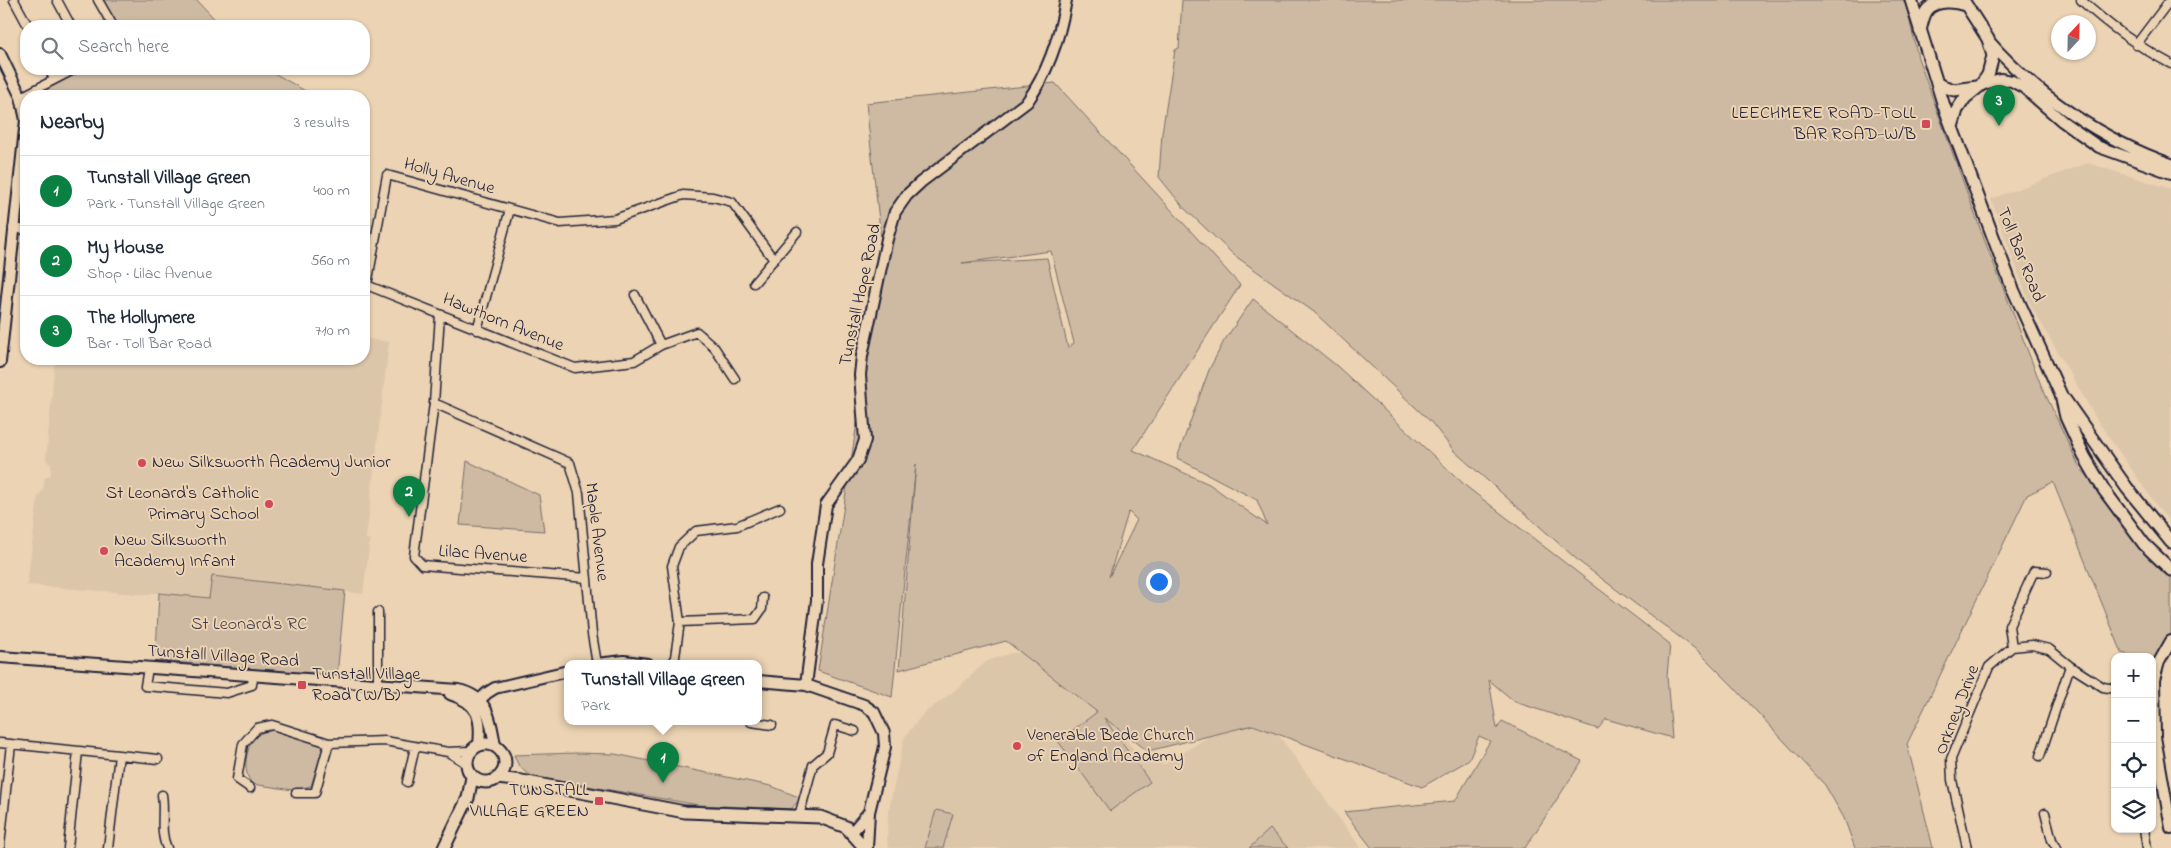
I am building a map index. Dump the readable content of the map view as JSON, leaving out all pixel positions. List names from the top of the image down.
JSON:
{
  "streets": {
    "main road": ["Toll Bar Road"],
    "street": [
      "Holly Avenue",
      "Tunstall Hope Road",
      "Hawthorn Avenue",
      "Maple Avenue",
      "Lilac Avenue",
      "Tunstall Village Road",
      "Orkney Drive"
    ]
  },
  "crossings": [
    ["Hawthorn Avenue", "Lilac Avenue"],
    ["Maple Avenue", "Lilac Avenue"]
  ],
  "parks": ["St Leonard's RC"],
  "places": {
    "transit": ["LEECHMERE ROAD-TOLL BAR ROAD-W/B", "Tunstall Village Road (W/B)", "TUNSTALL VILLAGE GREEN"],
    "other": [
      "New Silksworth Academy Junior",
      "St Leonard's Catholic Primary School",
      "New Silksworth Academy Infant",
      "Venerable Bede Church of England Academy"
    ]
  },
  "north": "top",
  "page": {
    "search": "Search here",
    "pins": ["3", "2", "1"],
    "heading": ["Nearby", "3 results"],
    "list": [
      {
        "mark": "1",
        "name": "Tunstall Village Green",
        "note": "Park · Tunstall Village Green",
        "value": "400 m"
      },
      {
        "mark": "2",
        "name": "My House",
        "note": "Shop · Lilac Avenue",
        "value": "560 m"
      },
      {
        "mark": "3",
        "name": "The Hollymere",
        "note": "Bar · Toll Bar Road",
        "value": "710 m"
      }
    ],
    "map_buttons": ["+", "−"],
    "popup": ["Tunstall Village Green", "Park"]
  }
}
